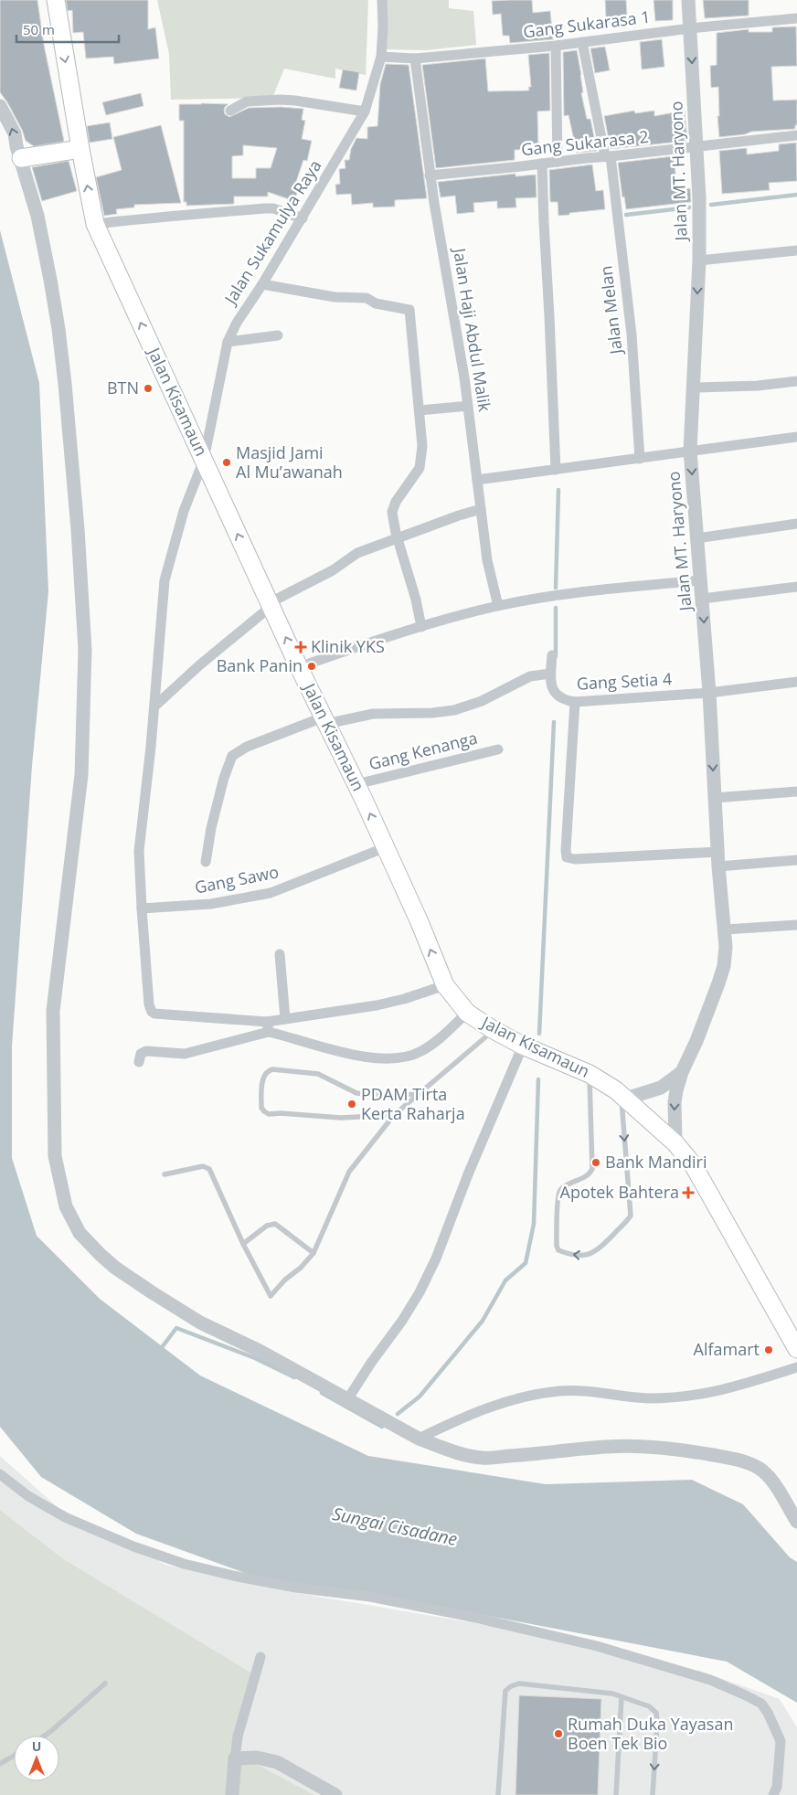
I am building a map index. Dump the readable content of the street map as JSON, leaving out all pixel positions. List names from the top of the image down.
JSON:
{
  "streets": {
    "main road": ["Jalan Kisamaun"],
    "street": [
      "Gang Sukarasa 1",
      "Gang Sukarasa 2",
      "Jalan MT. Haryono",
      "Jalan Sukamulya Raya",
      "Jalan Melan",
      "Jalan Haji Abdul Malik",
      "Gang Setia 4",
      "Gang Kenanga",
      "Gang Sawo"
    ]
  },
  "crossings": [
    ["Gang Sukarasa 1", "Jalan MT. Haryono"],
    ["Gang Sukarasa 1", "Jalan Sukamulya Raya"],
    ["Gang Sukarasa 1", "Jalan Melan"],
    ["Gang Sukarasa 1", "Jalan Haji Abdul Malik"],
    ["Gang Sukarasa 2", "Jalan MT. Haryono"],
    ["Gang Sukarasa 2", "Jalan Melan"],
    ["Gang Sukarasa 2", "Jalan Haji Abdul Malik"],
    ["Jalan MT. Haryono", "Jalan Kisamaun"],
    ["Jalan MT. Haryono", "Gang Setia 4"],
    ["Jalan Sukamulya Raya", "Jalan Kisamaun"],
    ["Jalan Sukamulya Raya", "Gang Sawo"],
    ["Jalan Kisamaun", "Gang Kenanga"],
    ["Jalan Kisamaun", "Gang Sawo"]
  ],
  "one_way": ["Jalan MT. Haryono"],
  "water": ["Sungai Cisadane"],
  "places": {
    "other": [
      "BTN",
      "Masjid Jami Al Mu’awanah",
      "Bank Panin",
      "PDAM Tirta Kerta Raharja",
      "Bank Mandiri",
      "Alfamart",
      "Rumah Duka Yayasan Boen Tek Bio"
    ],
    "health": ["Klinik YKS", "Apotek Bahtera"]
  },
  "scale_bar": "50 m",
  "north": "top"
}
